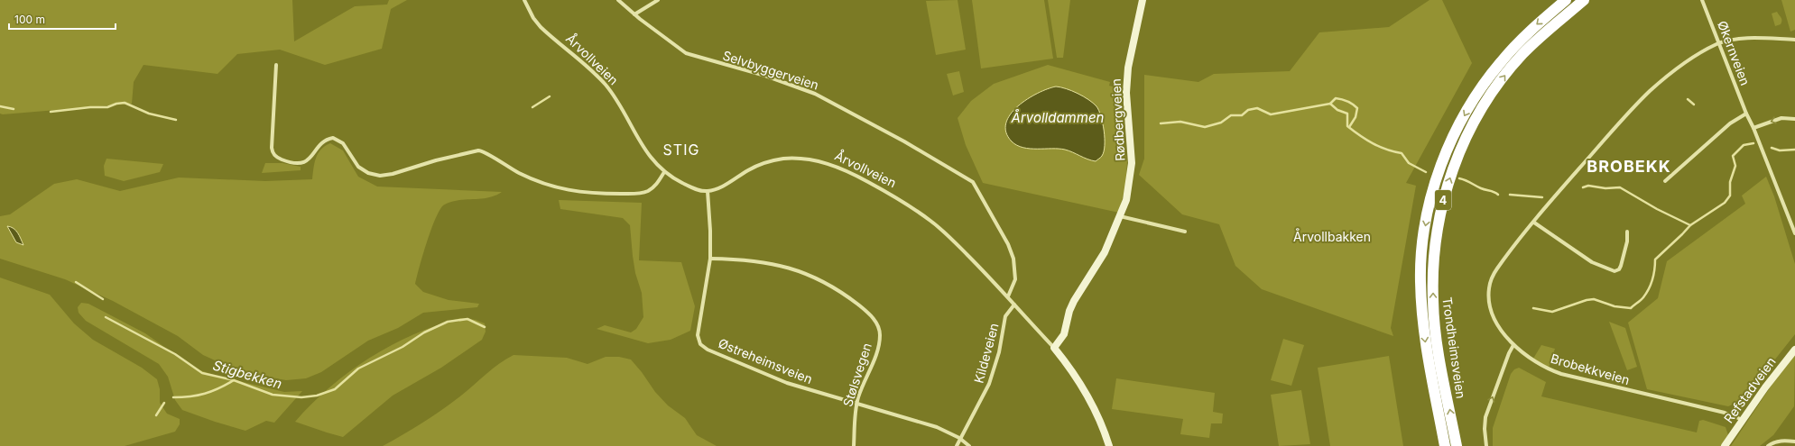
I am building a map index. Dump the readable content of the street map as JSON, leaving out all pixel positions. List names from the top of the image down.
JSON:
{
  "streets": {
    "highway": ["4", "Trondheimsveien"],
    "street": [
      "Økernveien",
      "Årvollveien",
      "Selvbyggerveien",
      "Rødbergveien",
      "Kildeveien",
      "Østreheimsveien",
      "Brobekkveien",
      "Stølsvegen",
      "Refstadveien"
    ]
  },
  "crossings": [
    ["Økernveien", "Brobekkveien"],
    ["Årvollveien", "Selvbyggerveien"],
    ["Årvollveien", "Rødbergveien"],
    ["Årvollveien", "Kildeveien"],
    ["Årvollveien", "Østreheimsveien"],
    ["Kildeveien", "Østreheimsveien"],
    ["Østreheimsveien", "Stølsvegen"],
    ["Brobekkveien", "Refstadveien"]
  ],
  "districts": ["STIG", "BROBEKK"],
  "water": ["Årvolldammen", "Stigbekken"],
  "parks": ["Årvollbakken"],
  "scale_bar": "100 m"
}
